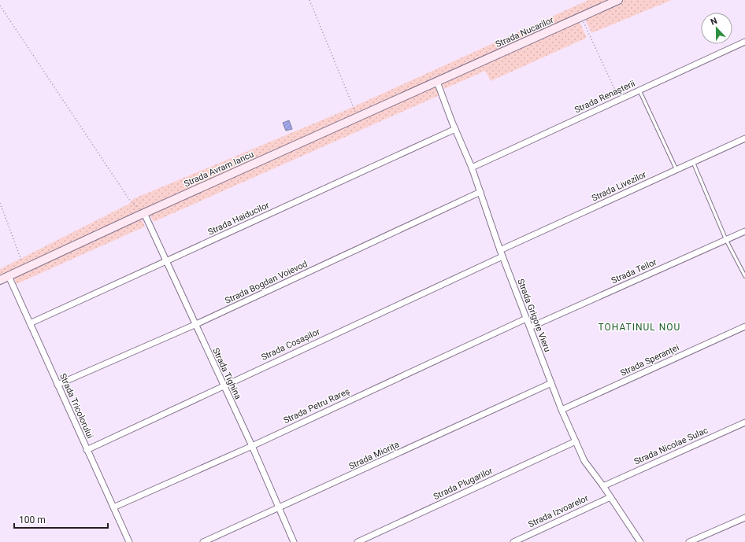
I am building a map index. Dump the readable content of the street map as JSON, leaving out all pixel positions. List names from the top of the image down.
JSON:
{
  "streets": {
    "street": [
      "Strada Nucarilor",
      "Strada Renașterii",
      "Strada Avram Iancu",
      "Strada Livezilor",
      "Strada Haiducilor",
      "Strada Teilor",
      "Strada Bogdan Voievod",
      "Strada Grigore Vieru",
      "Strada Cosașilor",
      "Strada Speranței",
      "Strada Tighina",
      "Strada Tricolorului",
      "Strada Petru Rareș",
      "Strada Nicolae Sulac",
      "Strada Miorița",
      "Strada Plugarilor",
      "Strada Izvoarelor"
    ]
  },
  "crossings": [
    ["Strada Nucarilor", "Strada Avram Iancu"],
    ["Strada Nucarilor", "Strada Grigore Vieru"],
    ["Strada Renașterii", "Strada Grigore Vieru"],
    ["Strada Avram Iancu", "Strada Grigore Vieru"],
    ["Strada Avram Iancu", "Strada Tighina"],
    ["Strada Avram Iancu", "Strada Tricolorului"],
    ["Strada Livezilor", "Strada Grigore Vieru"],
    ["Strada Haiducilor", "Strada Grigore Vieru"],
    ["Strada Haiducilor", "Strada Tighina"],
    ["Strada Haiducilor", "Strada Tricolorului"],
    ["Strada Teilor", "Strada Grigore Vieru"],
    ["Strada Bogdan Voievod", "Strada Grigore Vieru"],
    ["Strada Bogdan Voievod", "Strada Tighina"],
    ["Strada Bogdan Voievod", "Strada Tricolorului"],
    ["Strada Grigore Vieru", "Strada Cosașilor"],
    ["Strada Grigore Vieru", "Strada Speranței"],
    ["Strada Grigore Vieru", "Strada Petru Rareș"],
    ["Strada Grigore Vieru", "Strada Nicolae Sulac"],
    ["Strada Grigore Vieru", "Strada Miorița"],
    ["Strada Grigore Vieru", "Strada Plugarilor"],
    ["Strada Grigore Vieru", "Strada Izvoarelor"],
    ["Strada Cosașilor", "Strada Tighina"],
    ["Strada Cosașilor", "Strada Tricolorului"],
    ["Strada Tighina", "Strada Petru Rareș"],
    ["Strada Tighina", "Strada Miorița"],
    ["Strada Tricolorului", "Strada Petru Rareș"]
  ],
  "districts": ["TOHATINUL NOU"],
  "scale_bar": "100 m",
  "north": "top"
}
